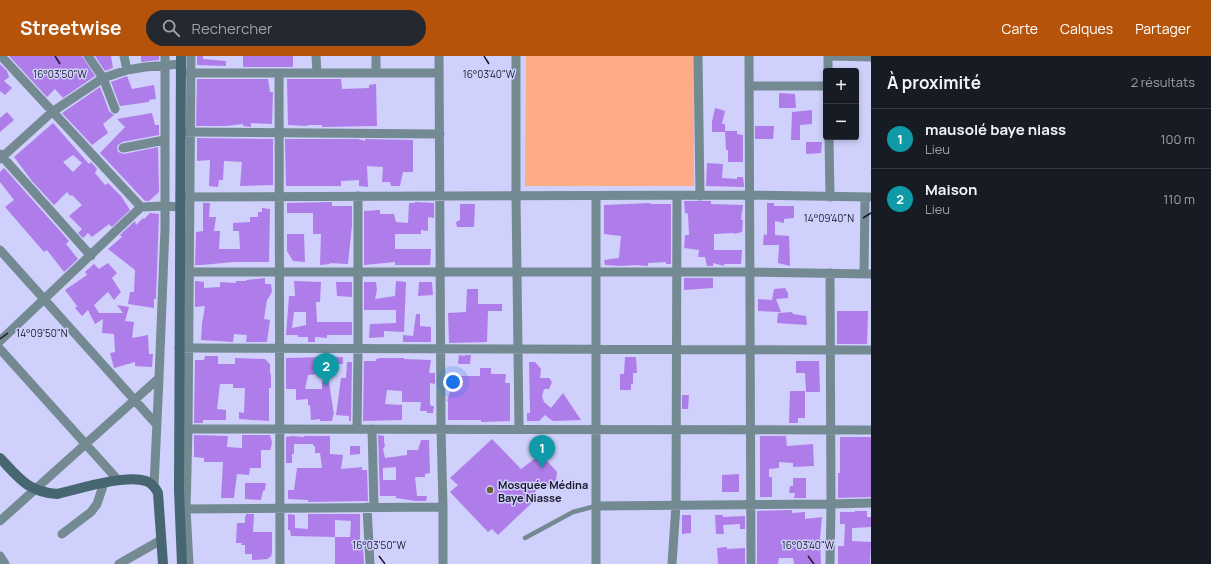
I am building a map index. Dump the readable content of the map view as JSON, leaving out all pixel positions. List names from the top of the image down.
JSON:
{
  "places": ["Mosquée Médina Baye Niasse"],
  "page": {
    "header": "Streetwise",
    "search": "Rechercher",
    "nav": ["Carte", "Calques", "Partager"],
    "heading": ["À proximité", "2 résultats"],
    "map_buttons": ["+", "−"],
    "list": [
      {
        "mark": "1",
        "name": "mausolé baye niass",
        "note": "Lieu",
        "value": "100 m"
      },
      {
        "mark": "2",
        "name": "Maison",
        "note": "Lieu",
        "value": "110 m"
      }
    ],
    "pins": ["2", "1"]
  },
  "coordinates": [
    "16°03'50\"W",
    "16°03'40\"W",
    "14°09'40\"N",
    "14°09'50\"N"
  ]
}
